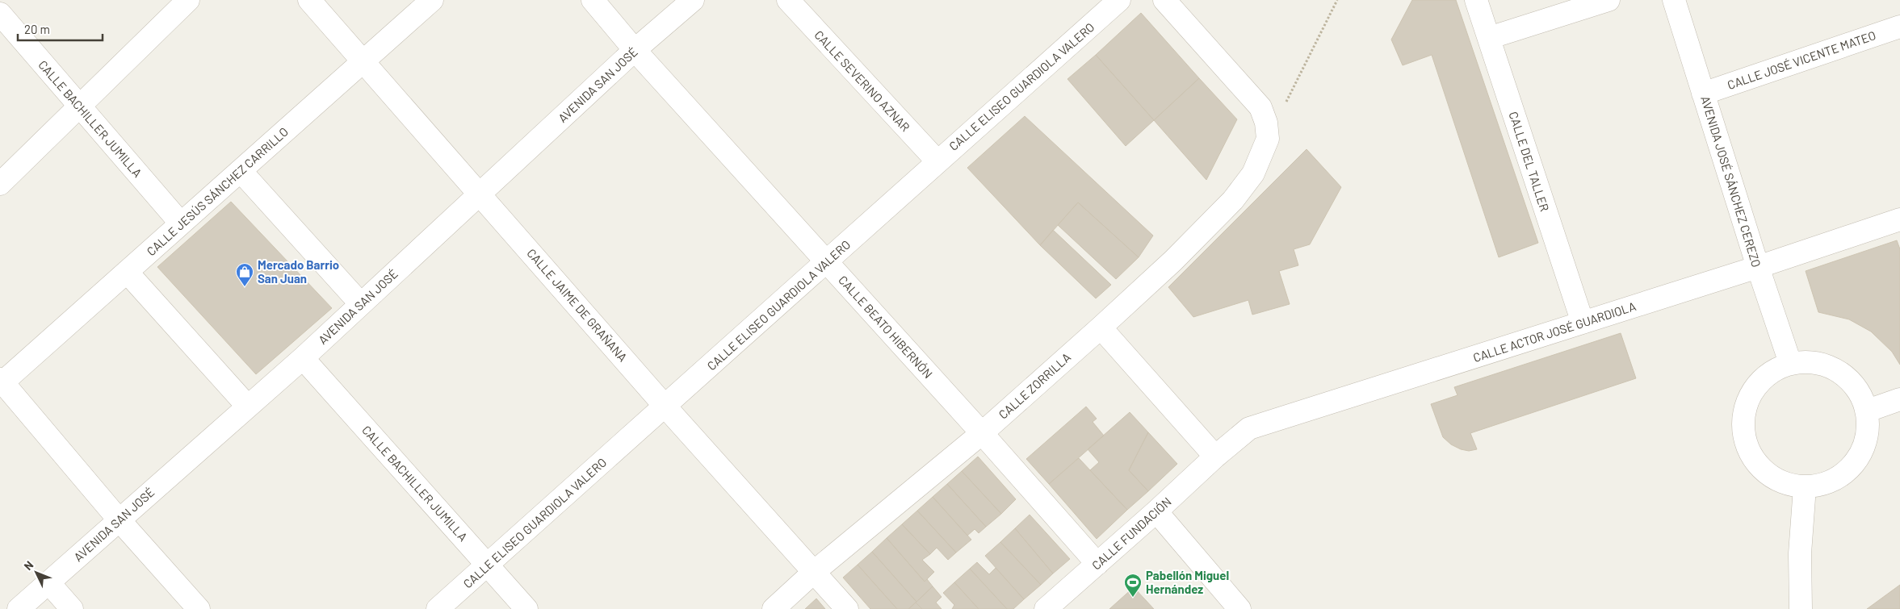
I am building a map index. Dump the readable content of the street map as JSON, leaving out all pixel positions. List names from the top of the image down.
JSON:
{
  "streets": {
    "street": [
      "CALLE JOSÉ VICENTE MATEO",
      "CALLE SEVERINO AZNAR",
      "AVENIDA SAN JOSÉ",
      "CALLE ELISEO GUARDIOLA VALERO",
      "CALLE BACHILLER JUMILLA",
      "CALLE DEL TALLER",
      "AVENIDA JOSÉ SÁNCHEZ CEREZO",
      "CALLE JESÚS SÁNCHEZ CARRILLO",
      "CALLE JAIME DE GRAÑANA",
      "CALLE BEATO HIBERNÓN",
      "CALLE ACTOR JOSÉ GUARDIOLA",
      "CALLE ZORRILLA",
      "CALLE FUNDACIÓN"
    ]
  },
  "crossings": [
    ["CALLE JOSÉ VICENTE MATEO", "AVENIDA JOSÉ SÁNCHEZ CEREZO"],
    ["CALLE SEVERINO AZNAR", "CALLE ELISEO GUARDIOLA VALERO"],
    ["AVENIDA SAN JOSÉ", "CALLE BACHILLER JUMILLA"],
    ["AVENIDA SAN JOSÉ", "CALLE JAIME DE GRAÑANA"],
    ["AVENIDA SAN JOSÉ", "CALLE BEATO HIBERNÓN"],
    ["CALLE ELISEO GUARDIOLA VALERO", "CALLE BACHILLER JUMILLA"],
    ["CALLE ELISEO GUARDIOLA VALERO", "CALLE JAIME DE GRAÑANA"],
    ["CALLE ELISEO GUARDIOLA VALERO", "CALLE BEATO HIBERNÓN"],
    ["CALLE BACHILLER JUMILLA", "CALLE JESÚS SÁNCHEZ CARRILLO"],
    ["CALLE DEL TALLER", "CALLE ACTOR JOSÉ GUARDIOLA"],
    ["AVENIDA JOSÉ SÁNCHEZ CEREZO", "CALLE ACTOR JOSÉ GUARDIOLA"],
    ["CALLE JESÚS SÁNCHEZ CARRILLO", "CALLE JAIME DE GRAÑANA"],
    ["CALLE JAIME DE GRAÑANA", "CALLE ZORRILLA"],
    ["CALLE BEATO HIBERNÓN", "CALLE ZORRILLA"],
    ["CALLE BEATO HIBERNÓN", "CALLE FUNDACIÓN"],
    ["CALLE ACTOR JOSÉ GUARDIOLA", "CALLE FUNDACIÓN"]
  ],
  "places": {
    "shop": ["Mercado Barrio San Juan"],
    "sports": ["Pabellón Miguel Hernández"]
  },
  "scale_bar": "20 m",
  "north": "top left"
}
